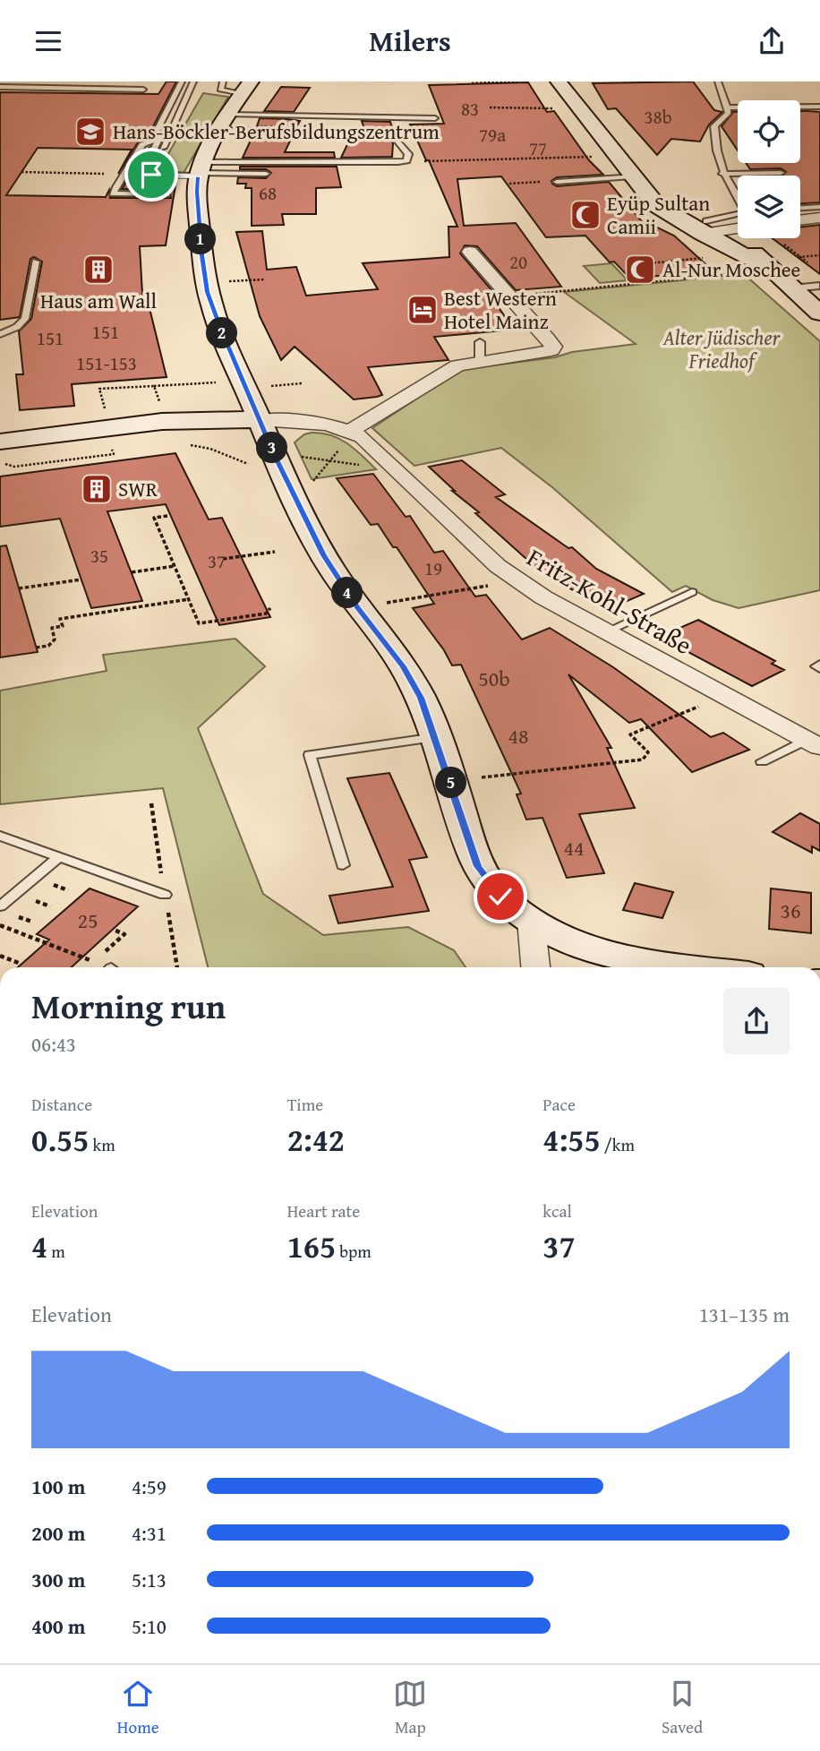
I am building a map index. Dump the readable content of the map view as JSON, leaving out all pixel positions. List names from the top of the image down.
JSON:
{
  "streets": {
    "street": ["Fritz-Kohl-Straße"]
  },
  "parks": ["Alter Jüdischer Friedhof"],
  "places": {
    "school or university": ["Hans-Böckler-Berufsbildungszentrum"],
    "mosque": ["Eyüp Sultan Camii", "Al-Nur Moschee"],
    "building": ["Haus am Wall", "SWR"],
    "hotel": ["Best Western Hotel Mainz"]
  },
  "house_numbers": [
    "83",
    "38b",
    "79a",
    "77",
    "68",
    "20",
    "151",
    "151",
    "151-153",
    "35",
    "37",
    "19",
    "50b",
    "48",
    "44",
    "36",
    "25"
  ],
  "page": {
    "header": "Milers",
    "pins": [
      "1",
      "2",
      "3",
      "4",
      "5"
    ],
    "heading": ["Morning run", "06:43"],
    "stats": [
      ["Distance", "0.55 km"],
      ["Time", "2:42"],
      ["Pace", "4:55 /km"],
      ["Elevation", "4 m"],
      ["Heart rate", "165 bpm"],
      ["kcal", "37"]
    ],
    "chart": ["Elevation", "131–135 m"],
    "list": [
      {
        "name": "100 m",
        "note": "4:59"
      },
      {
        "name": "200 m",
        "note": "4:31"
      },
      {
        "name": "300 m",
        "note": "5:13"
      },
      {
        "name": "400 m",
        "note": "5:10"
      }
    ],
    "tabs": ["Home", "Map", "Saved"]
  }
}
